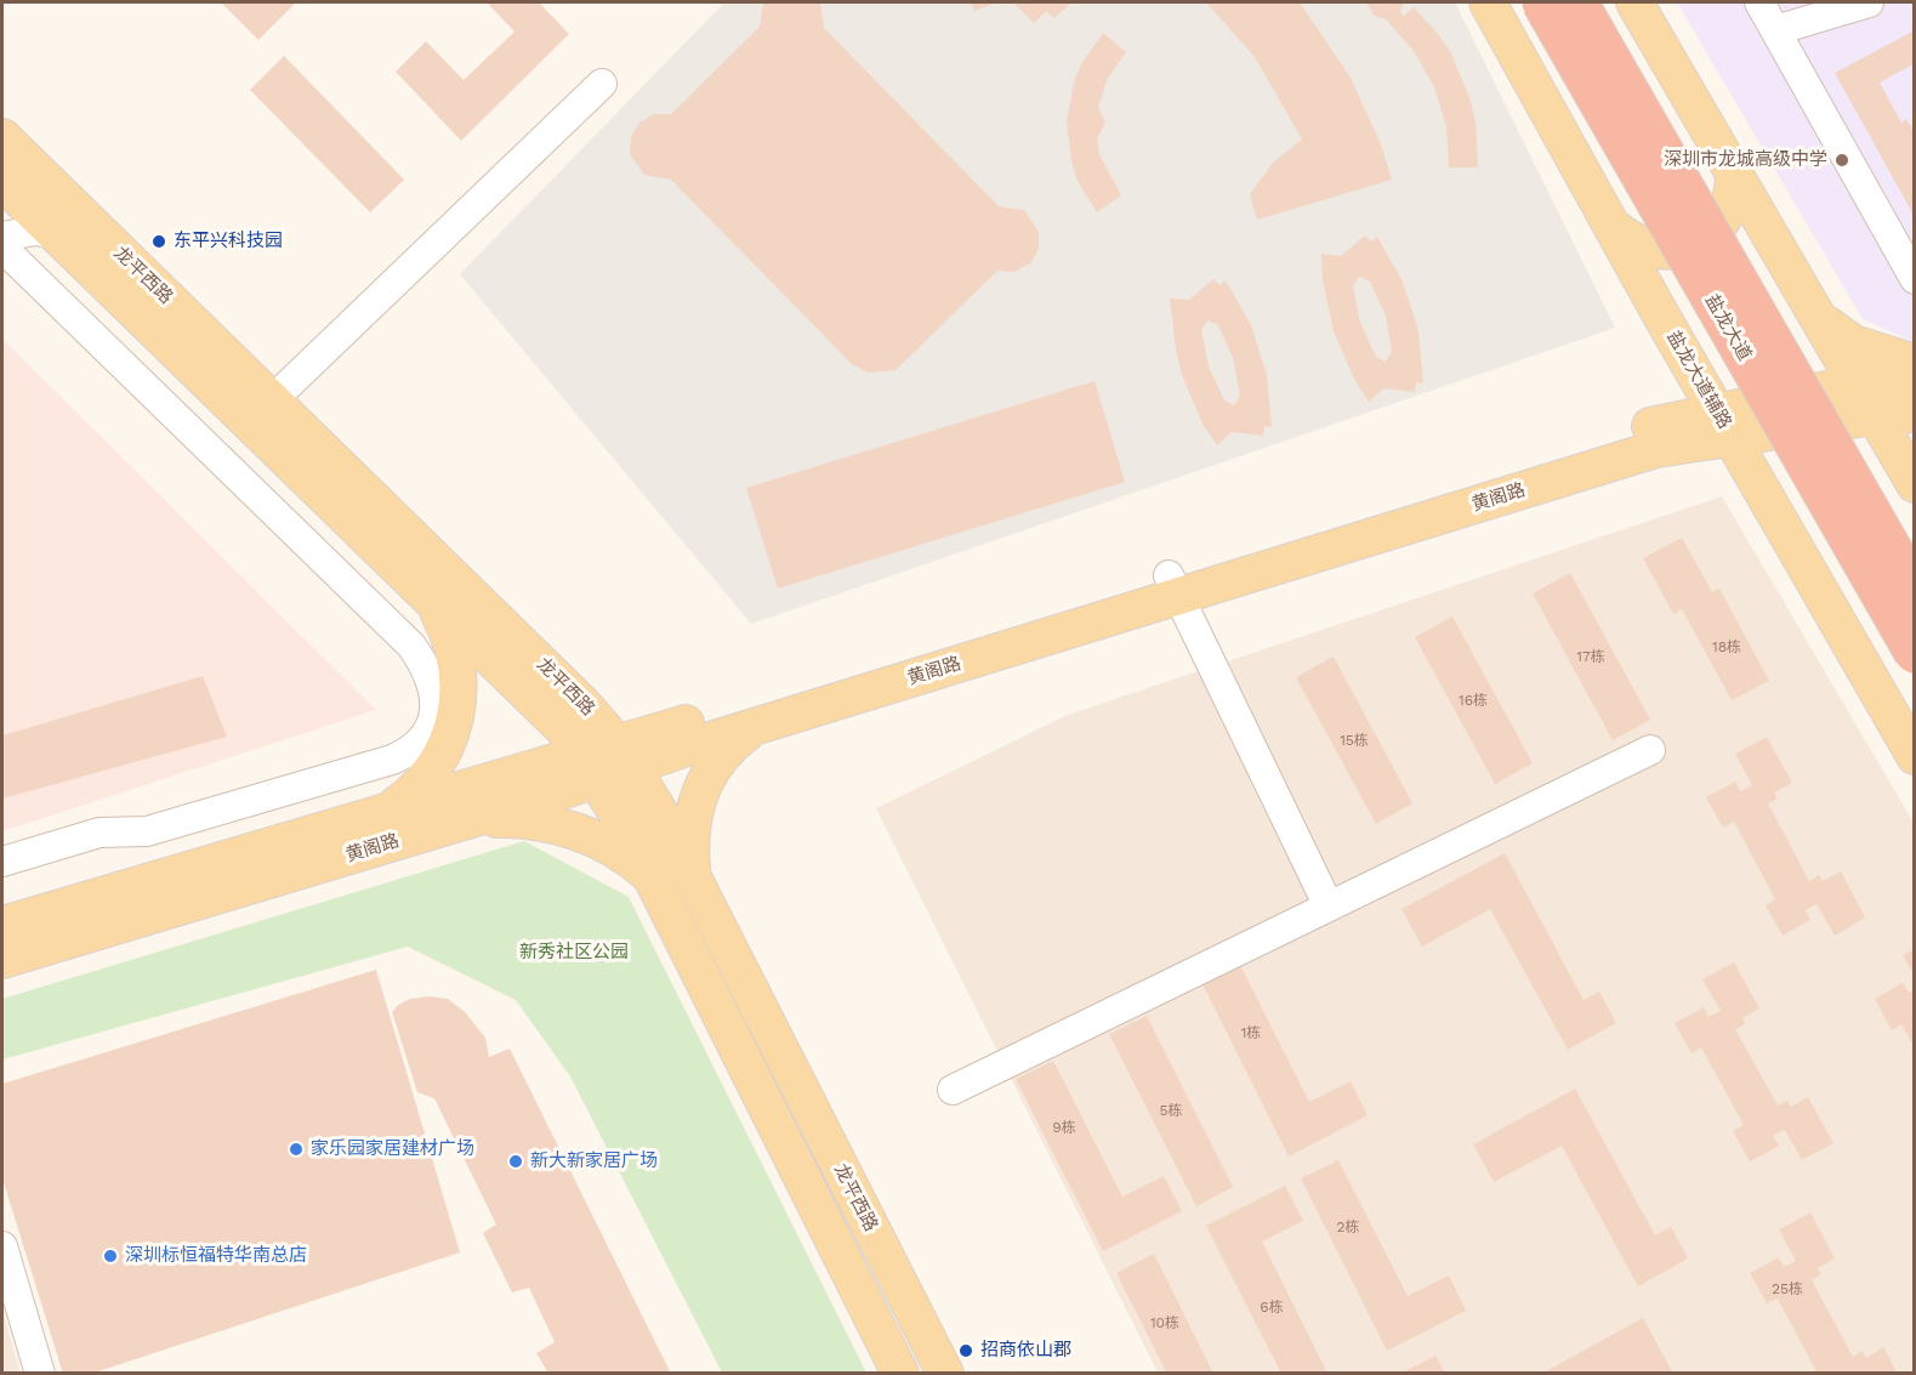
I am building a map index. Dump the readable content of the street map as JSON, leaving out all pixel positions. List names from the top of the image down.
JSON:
{
  "streets": {
    "highway": ["盐龙大道"],
    "main road": ["龙平西路", "盐龙大道辅路", "黄阁路"]
  },
  "crossings": [
    ["龙平西路", "黄阁路"],
    ["盐龙大道辅路", "黄阁路"]
  ],
  "parks": ["新秀社区公园"],
  "places": [
    "深圳市龙城高级中学",
    "东平兴科技园",
    "家乐园家居建材广场",
    "新大新家居广场",
    "深圳标恒福特华南总店",
    "招商依山郡"
  ],
  "house_numbers": [
    "18栋",
    "17栋",
    "16栋",
    "15栋",
    "1栋",
    "5栋",
    "9栋",
    "2栋",
    "25栋",
    "6栋",
    "10栋"
  ]
}
